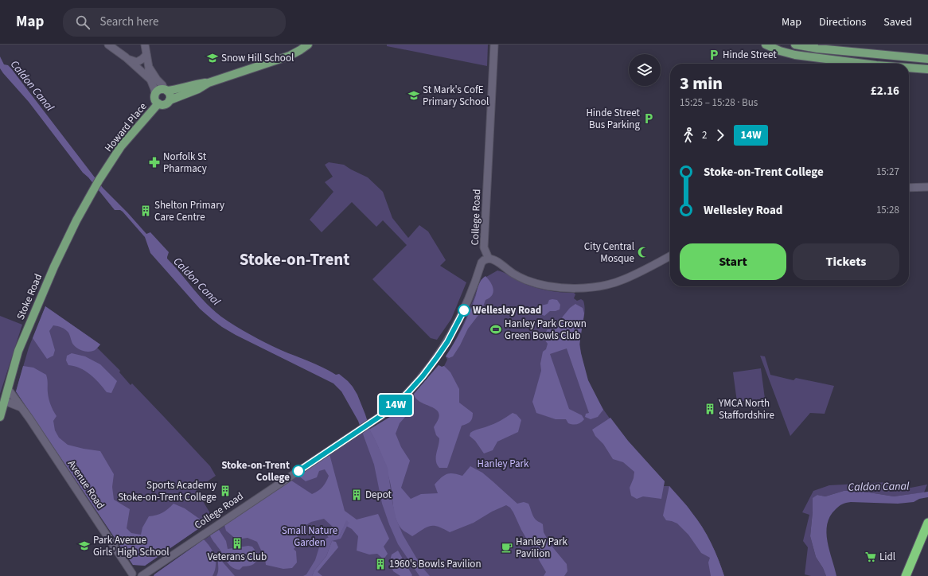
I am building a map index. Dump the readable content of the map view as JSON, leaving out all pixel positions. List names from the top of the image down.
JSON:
{
  "streets": {
    "main road": ["Howard Place", "Stoke Road"],
    "street": ["College Road", "Avenue Road"]
  },
  "crossings": [
    ["Howard Place", "Stoke Road"],
    ["Stoke Road", "Avenue Road"]
  ],
  "districts": ["Stoke-on-Trent"],
  "water": ["Caldon Canal"],
  "parks": ["Hanley Park", "Small Nature Garden"],
  "places": {
    "parking": ["Hinde Street", "Hinde Street Bus Parking"],
    "school or university": ["Snow Hill School", "St Mark's CofE Primary School", "Park Avenue Girls' High School"],
    "pharmacy": ["Norfolk St Pharmacy"],
    "building": [
      "Shelton Primary Care Centre",
      "YMCA North Staffordshire",
      "Sports Academy Stoke-on-Trent College",
      "Depot",
      "Veterans Club",
      "1960's Bowls Pavilion"
    ],
    "mosque": ["City Central Mosque"],
    "other": ["Wellesley Road", "Stoke-on-Trent College"],
    "sports": ["Hanley Park Crown Green Bowls Club"],
    "cafe": ["Hanley Park Pavilion"],
    "supermarket": ["Lidl"]
  },
  "lines": ["bus line 14W"],
  "page": {
    "header": "Map",
    "search": "Search here",
    "nav": ["Map", "Directions", "Saved"],
    "on_map": "14W",
    "heading": ["3 min", "15:25 – 15:28 · Bus", "£2.16"],
    "legs": ["2", "14W"],
    "list": [
      {
        "name": "Stoke-on-Trent College",
        "value": "15:27"
      },
      {
        "name": "Wellesley Road",
        "value": "15:28"
      }
    ],
    "buttons": ["Start", "Tickets"]
  }
}
